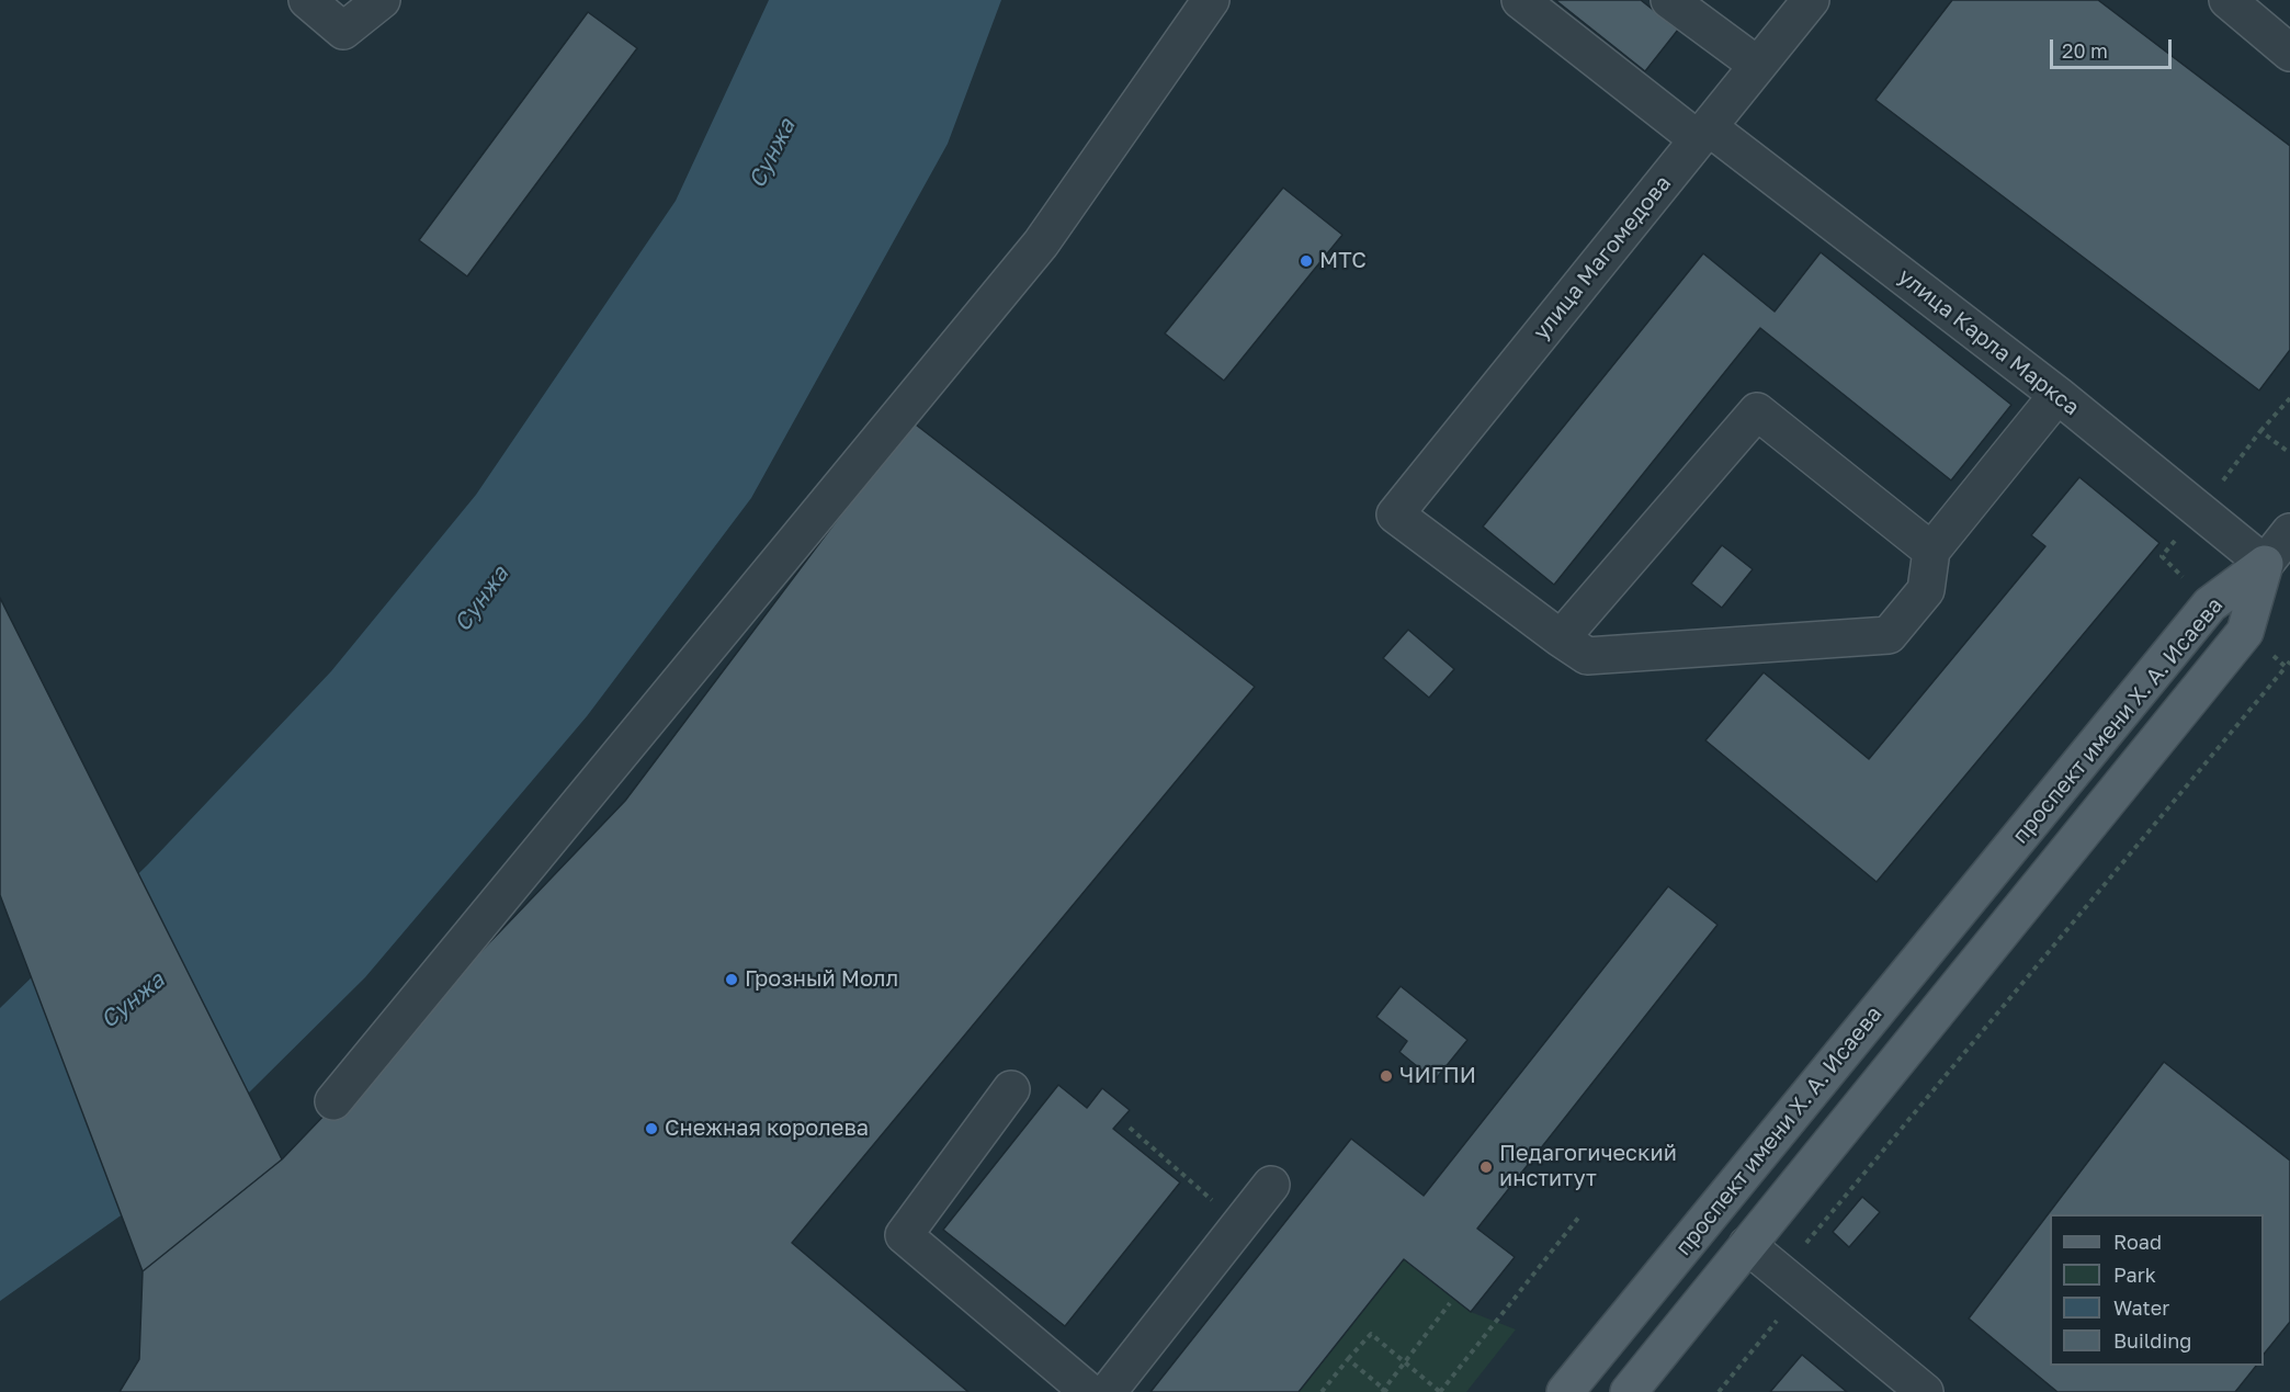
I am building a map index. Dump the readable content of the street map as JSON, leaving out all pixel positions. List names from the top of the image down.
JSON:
{
  "streets": {
    "main road": ["проспект имени Х. А. Исаева"],
    "street": ["улица Магомедова", "улица Карла Маркса"]
  },
  "crossings": [
    ["улица Магомедова", "улица Карла Маркса"],
    ["улица Карла Маркса", "проспект имени Х. А. Исаева"]
  ],
  "water": ["Сунжа"],
  "places": [
    "МТС",
    "Грозный Молл",
    "ЧИГПИ",
    "Снежная королева",
    "Педагогический институт"
  ],
  "legend": [
    "Road",
    "Park",
    "Water",
    "Building"
  ],
  "scale_bar": "20 m"
}
